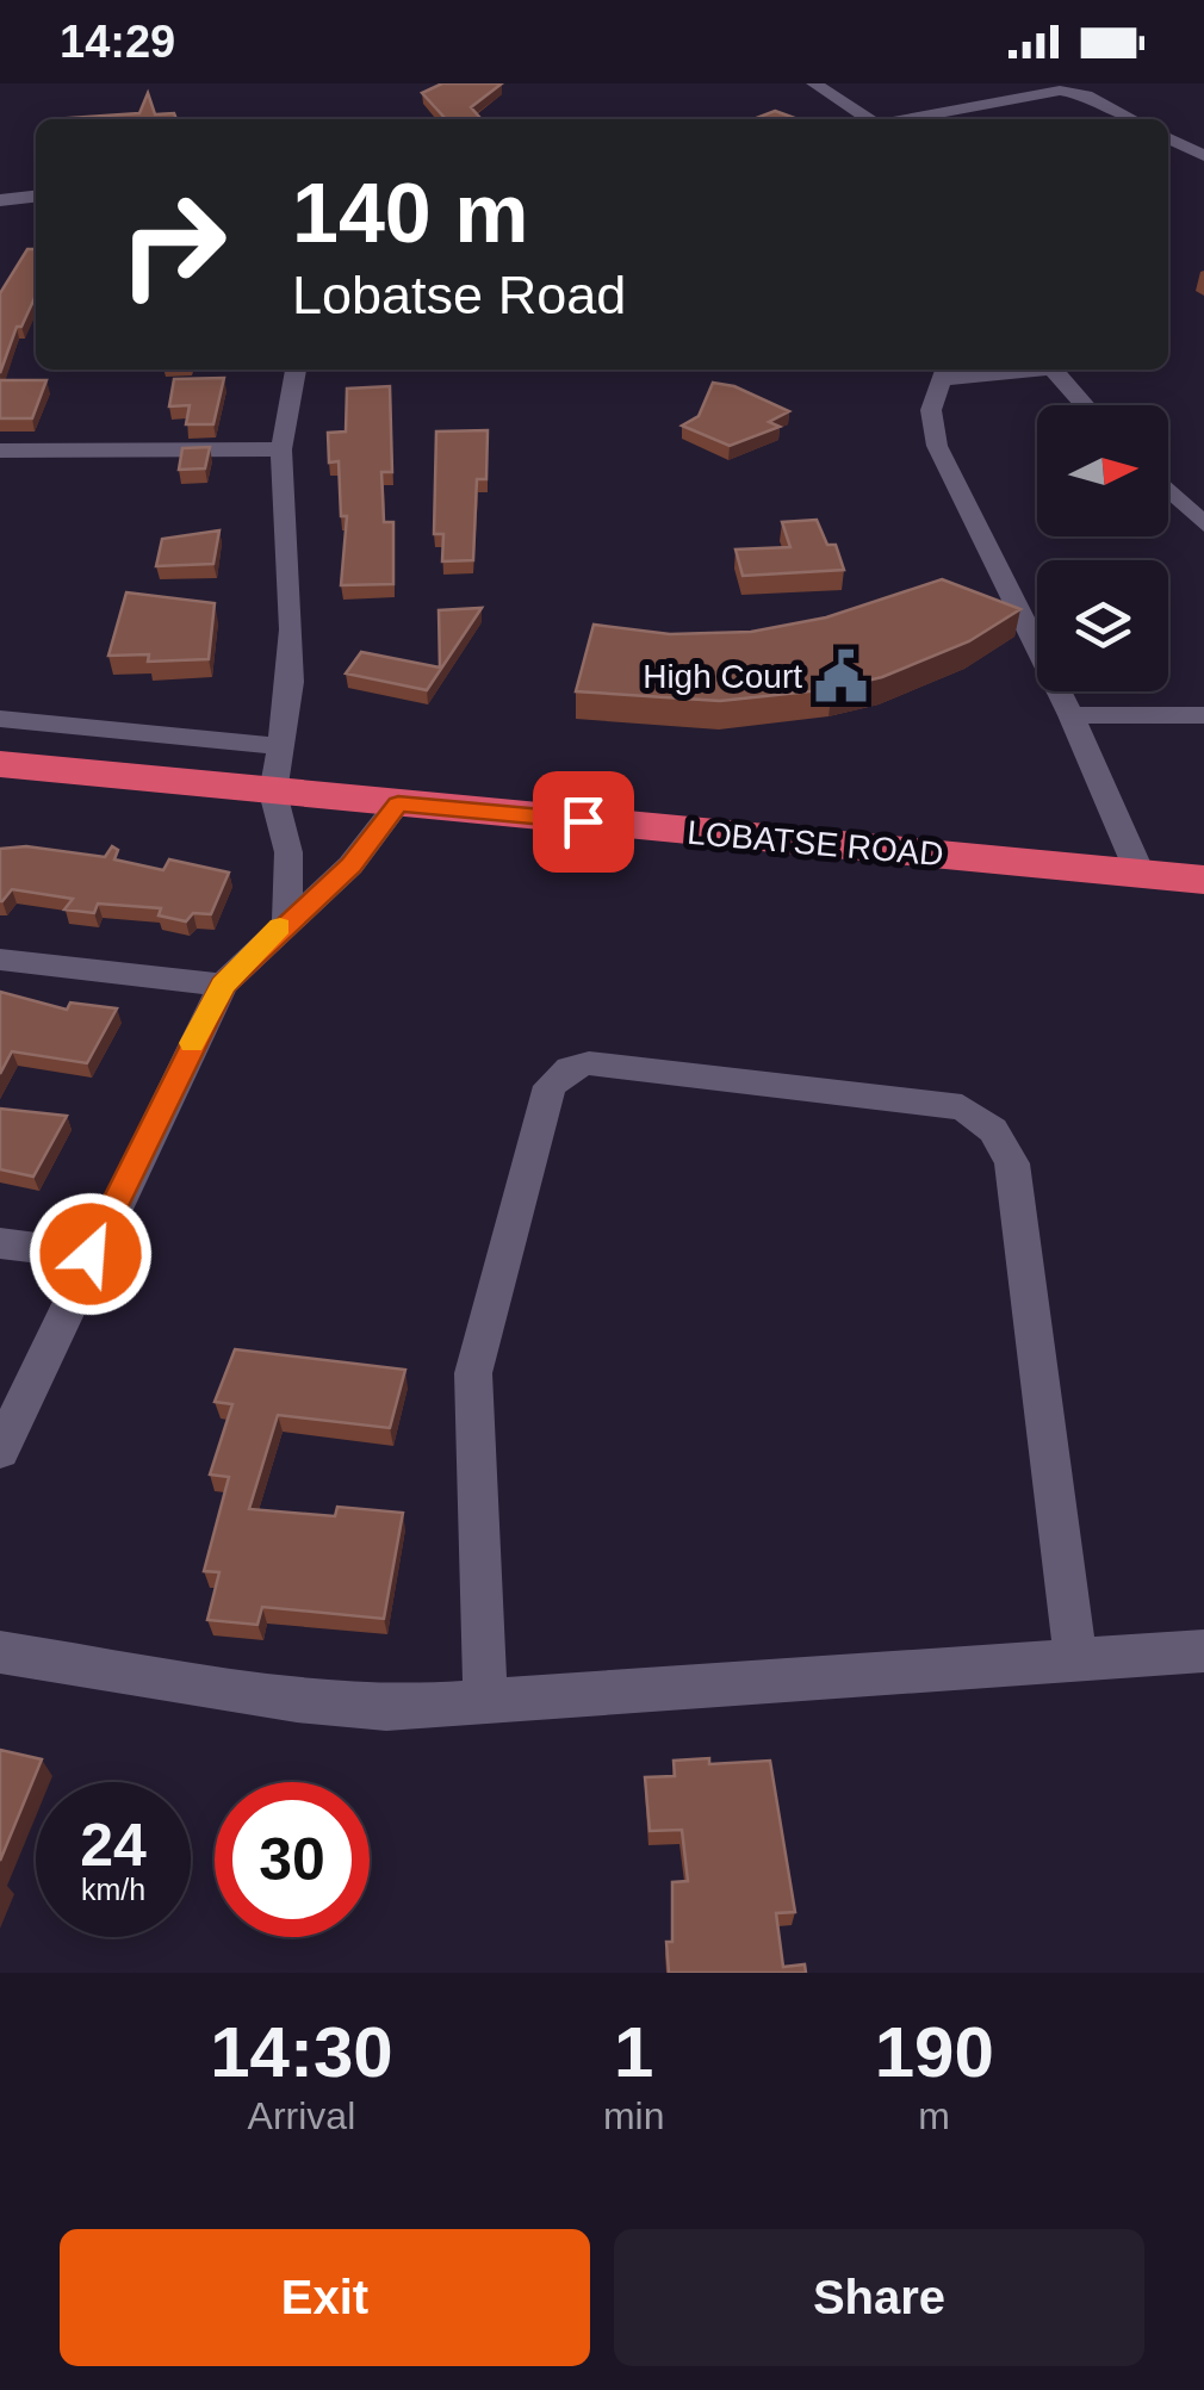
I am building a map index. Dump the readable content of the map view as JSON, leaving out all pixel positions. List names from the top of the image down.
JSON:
{
  "streets": {
    "highway": ["LOBATSE ROAD"]
  },
  "places": {
    "public building": ["High Court"]
  },
  "north": "right",
  "page": {
    "status": "14:29",
    "turn": ["140 m", "Lobatse Road"],
    "speed": "24 km/h",
    "limit": "30",
    "eta": [
      "14:30",
      "Arrival",
      "1",
      "min",
      "190",
      "m"
    ],
    "buttons": ["Exit", "Share"]
  }
}
